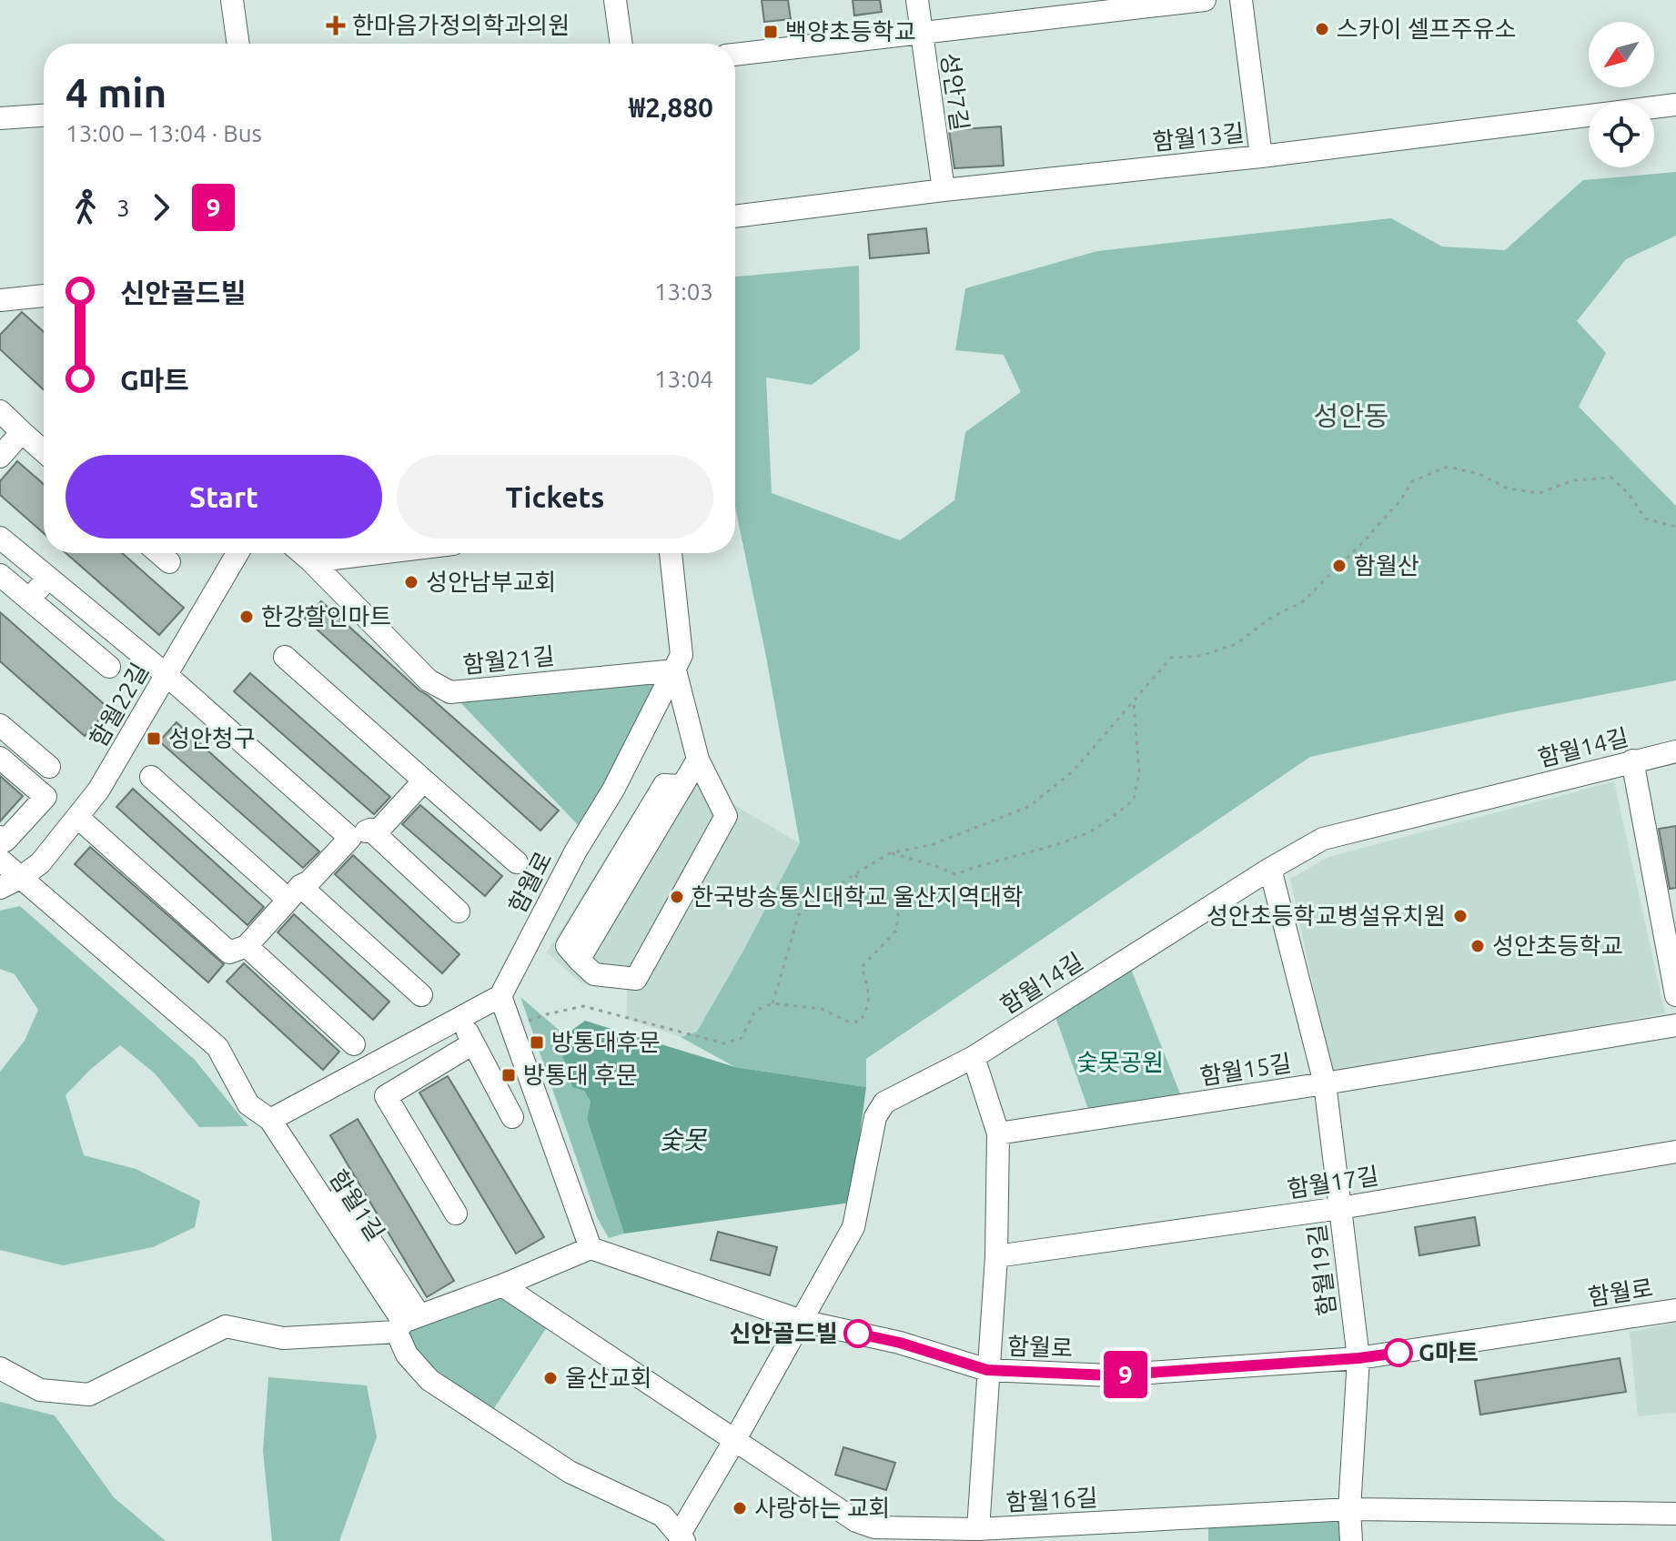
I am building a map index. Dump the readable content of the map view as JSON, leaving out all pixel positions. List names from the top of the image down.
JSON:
{
  "streets": {
    "street": [
      "성안7길",
      "함월13길",
      "함월21길",
      "함월22길",
      "함월14길",
      "함월로",
      "함월15길",
      "함월17길",
      "함월1길",
      "함월19길",
      "함월16길"
    ]
  },
  "crossings": [
    ["성안7길", "함월13길"],
    ["함월21길", "함월로"],
    ["함월22길", "함월1길"],
    ["함월14길", "함월로"],
    ["함월14길", "함월1길"],
    ["함월14길", "함월19길"],
    ["함월14길", "함월16길"],
    ["함월로", "함월19길"],
    ["함월15길", "함월19길"],
    ["함월17길", "함월19길"],
    ["함월19길", "함월16길"]
  ],
  "districts": ["성안동"],
  "water": ["숯못"],
  "parks": ["숯못공원"],
  "places": {
    "health": ["한마음가정의학과의원"],
    "other": [
      "스카이 셀프주유소",
      "함월산",
      "성안남부교회",
      "한강할인마트",
      "한국방송통신대학교 울산지역대학",
      "성안초등학교병설유치원",
      "성안초등학교",
      "신안골드빌",
      "G마트",
      "울산교회",
      "사랑하는 교회"
    ],
    "transit": [
      "백양초등학교",
      "성안청구",
      "방통대후문",
      "방통대 후문"
    ]
  },
  "lines": ["bus line 9"],
  "north": "bottom left",
  "page": {
    "on_map": "9",
    "heading": ["4 min", "13:00 – 13:04 · Bus", "₩2,880"],
    "legs": ["3", "9"],
    "list": [
      {
        "name": "신안골드빌",
        "value": "13:03"
      },
      {
        "name": "G마트",
        "value": "13:04"
      }
    ],
    "buttons": ["Start", "Tickets"]
  }
}
